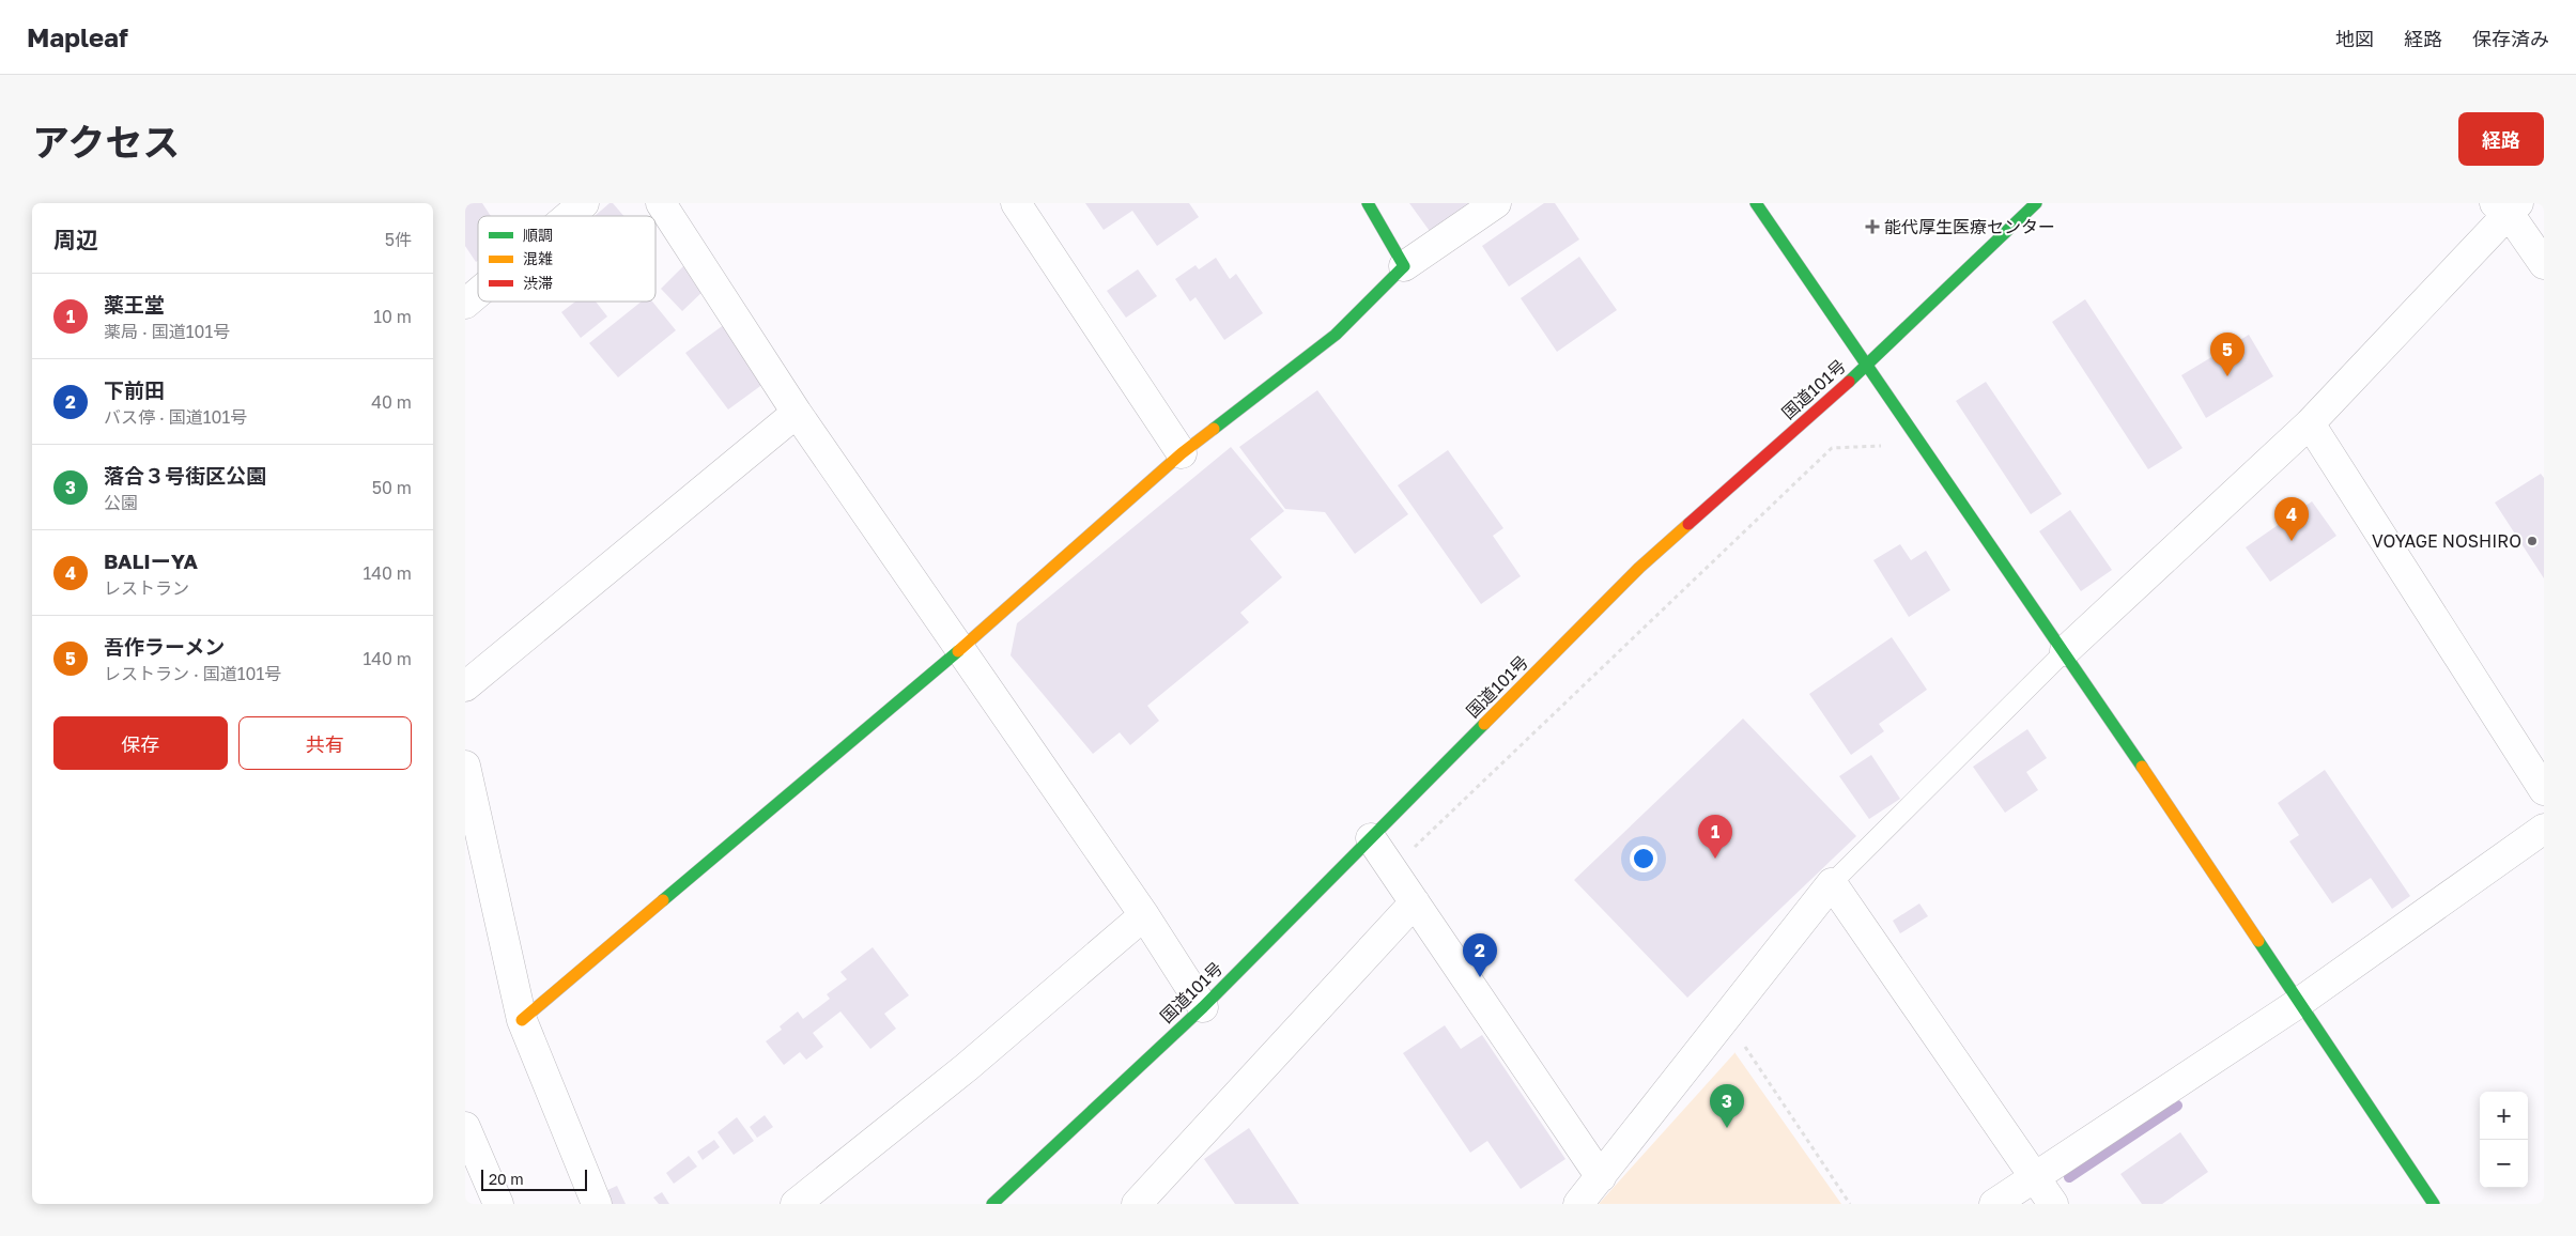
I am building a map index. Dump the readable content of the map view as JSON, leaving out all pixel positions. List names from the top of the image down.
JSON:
{
  "streets": {
    "main road": ["国道101号"]
  },
  "places": {
    "health": ["能代厚生医療センター"],
    "other": ["VOYAGE NOSHIRO"]
  },
  "legend": ["順調", "混雑", "渋滞"],
  "scale_bar": "20 m",
  "page": {
    "header": "Mapleaf",
    "nav": ["地図", "経路", "保存済み"],
    "title": "アクセス",
    "buttons": [
      "経路",
      ["保存", "共有"]
    ],
    "heading": ["周辺", "5件"],
    "list": [
      {
        "mark": "1",
        "name": "薬王堂",
        "note": "薬局 · 国道101号",
        "value": "10 m"
      },
      {
        "mark": "2",
        "name": "下前田",
        "note": "バス停 · 国道101号",
        "value": "40 m"
      },
      {
        "mark": "3",
        "name": "落合３号街区公園",
        "note": "公園",
        "value": "50 m"
      },
      {
        "mark": "4",
        "name": "BALIーYA",
        "note": "レストラン",
        "value": "140 m"
      },
      {
        "mark": "5",
        "name": "吾作ラーメン",
        "note": "レストラン · 国道101号",
        "value": "140 m"
      }
    ],
    "pins": [
      "5",
      "4",
      "1",
      "2",
      "3"
    ],
    "map_buttons": ["+", "−"],
    "scale": "20 m"
  }
}
